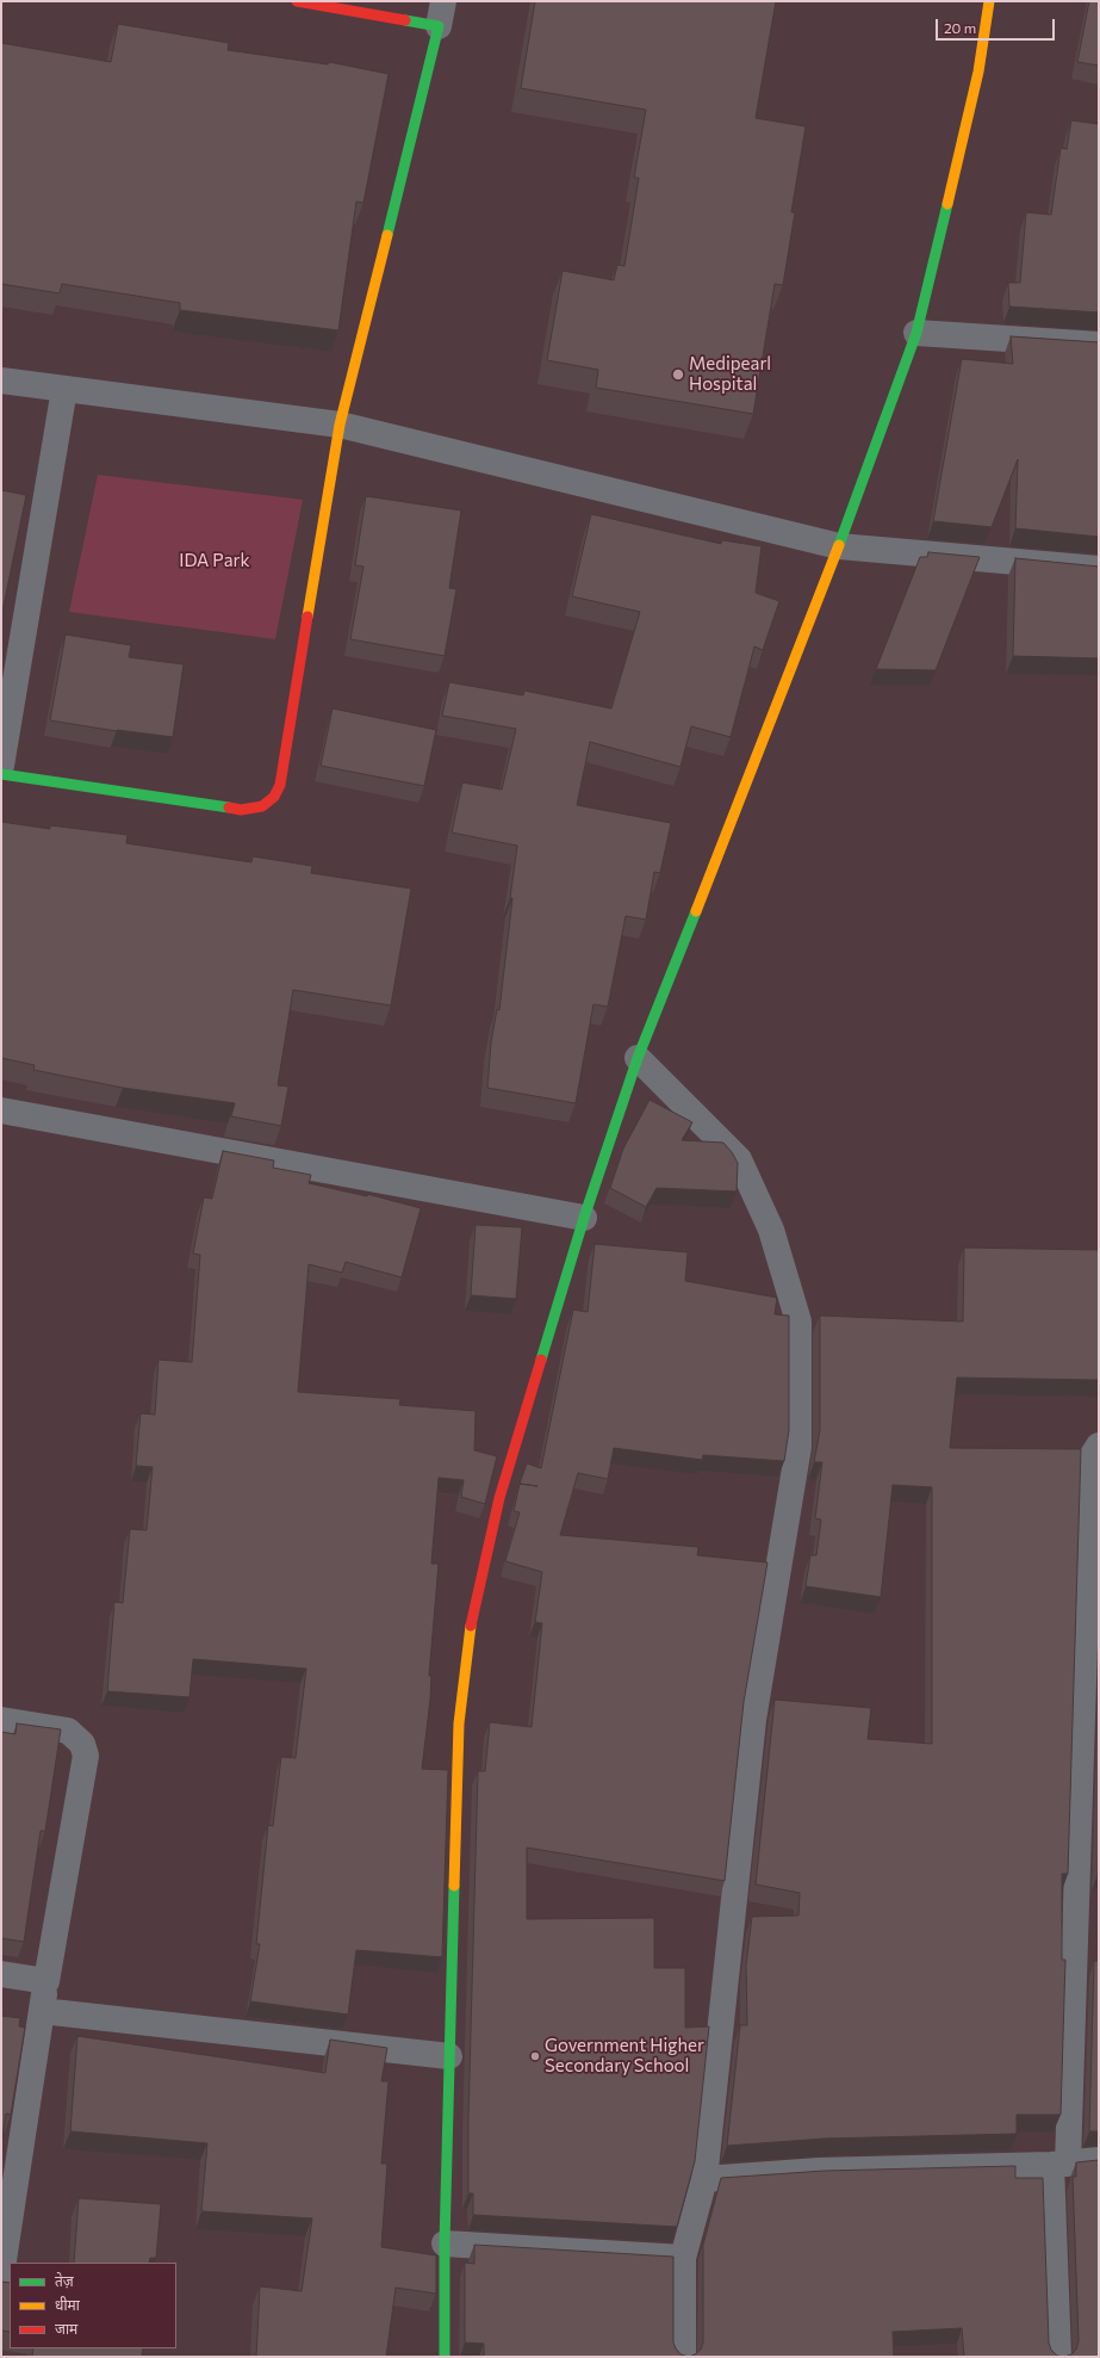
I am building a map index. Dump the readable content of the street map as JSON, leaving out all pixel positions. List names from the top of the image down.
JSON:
{
  "parks": ["IDA Park"],
  "places": ["Medipearl Hospital", "Government Higher Secondary School"],
  "legend": ["तेज़", "धीमा", "जाम"],
  "scale_bar": "20 m"
}
